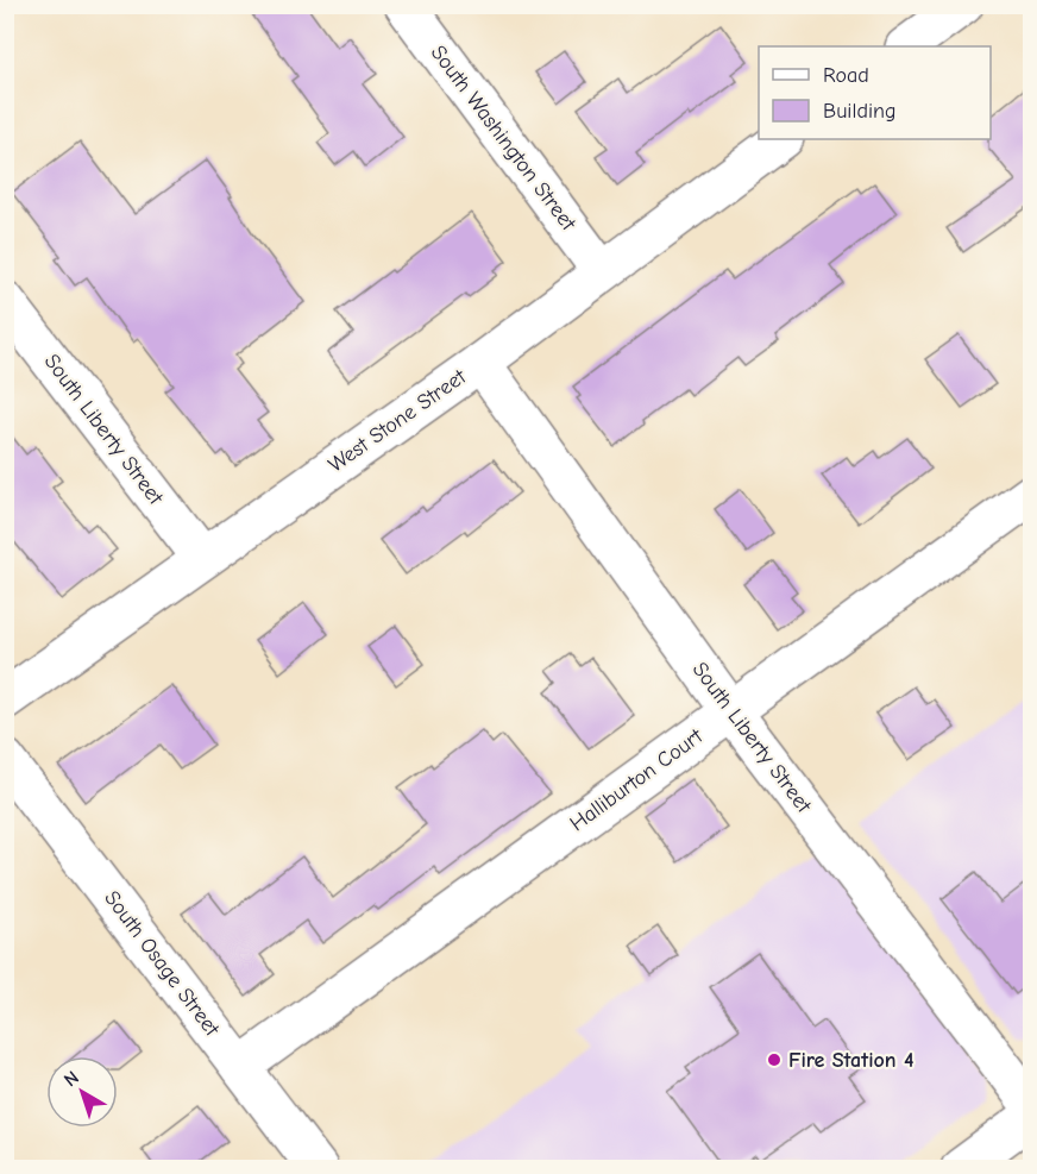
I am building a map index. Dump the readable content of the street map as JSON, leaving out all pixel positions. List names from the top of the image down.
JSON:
{
  "streets": {
    "street": [
      "South Washington Street",
      "West Stone Street",
      "South Liberty Street",
      "Halliburton Court",
      "South Osage Street"
    ]
  },
  "crossings": [
    ["South Washington Street", "West Stone Street"],
    ["West Stone Street", "South Liberty Street"],
    ["South Liberty Street", "Halliburton Court"],
    ["Halliburton Court", "South Osage Street"]
  ],
  "places": ["Fire Station 4"],
  "legend": ["Road", "Building"],
  "north": "top left"
}
